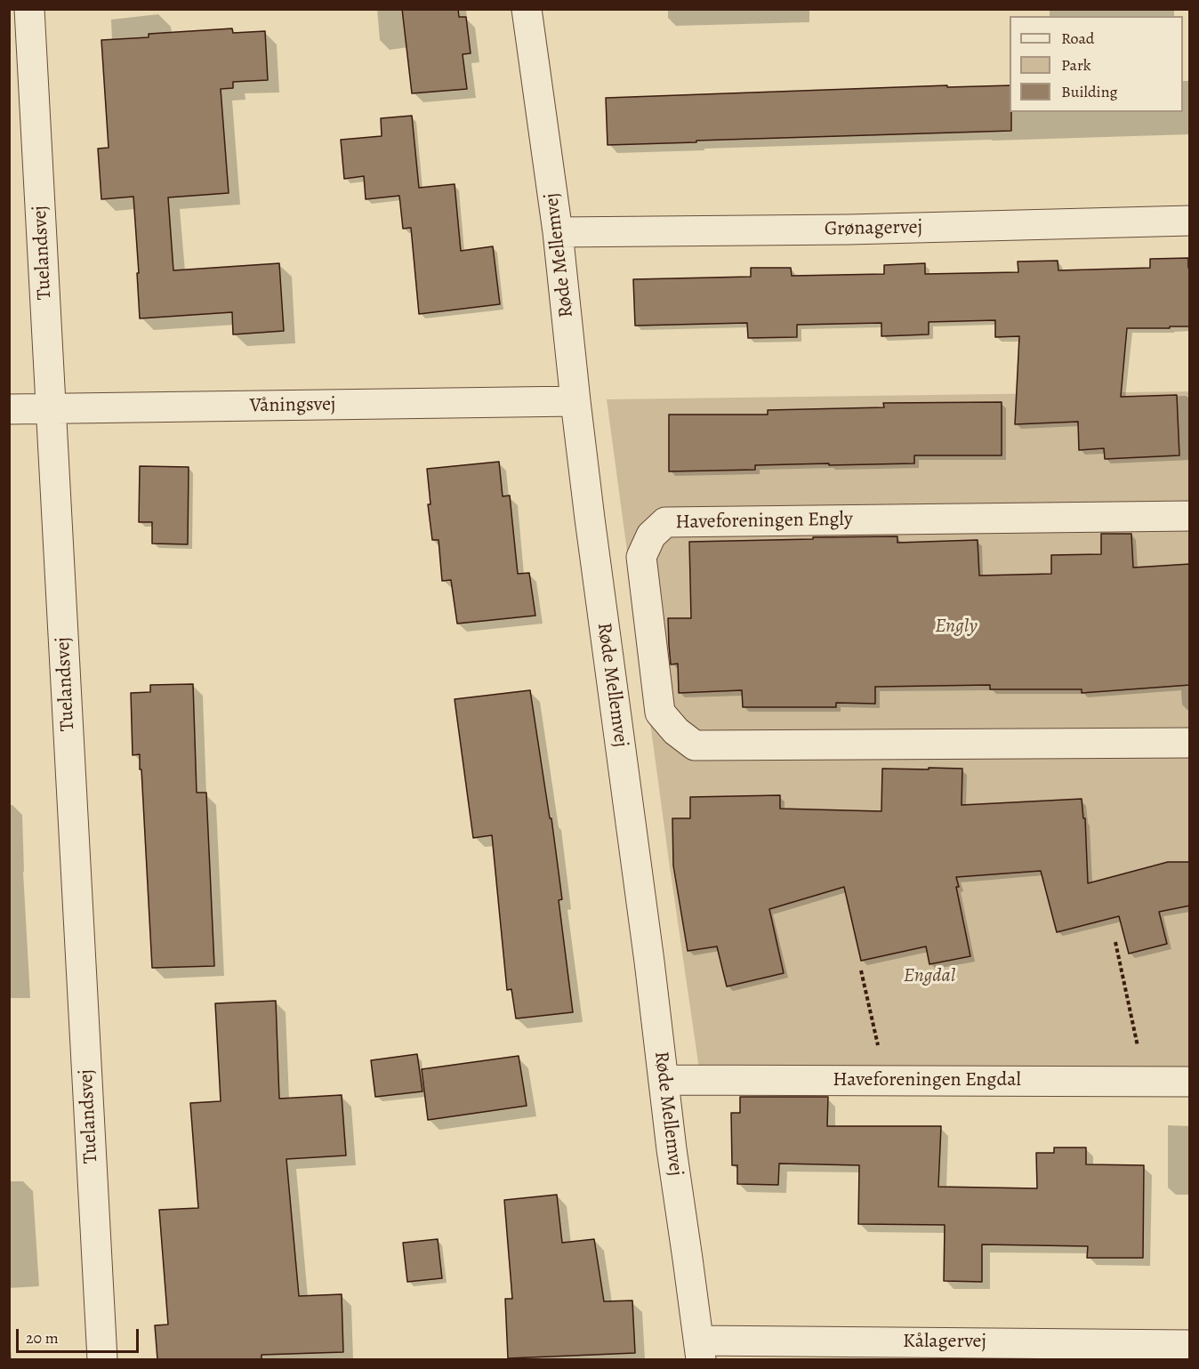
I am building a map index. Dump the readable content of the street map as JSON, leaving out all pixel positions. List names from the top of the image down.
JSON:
{
  "streets": {
    "street": [
      "Grønagervej",
      "Tuelandsvej",
      "Røde Mellemvej",
      "Våningsvej",
      "Haveforeningen Engly",
      "Haveforeningen Engdal",
      "Kålagervej"
    ]
  },
  "crossings": [
    ["Grønagervej", "Røde Mellemvej"],
    ["Tuelandsvej", "Våningsvej"],
    ["Røde Mellemvej", "Våningsvej"],
    ["Røde Mellemvej", "Haveforeningen Engdal"],
    ["Røde Mellemvej", "Kålagervej"]
  ],
  "parks": ["Engly", "Engdal"],
  "legend": ["Road", "Park", "Building"],
  "scale_bar": "20 m"
}
